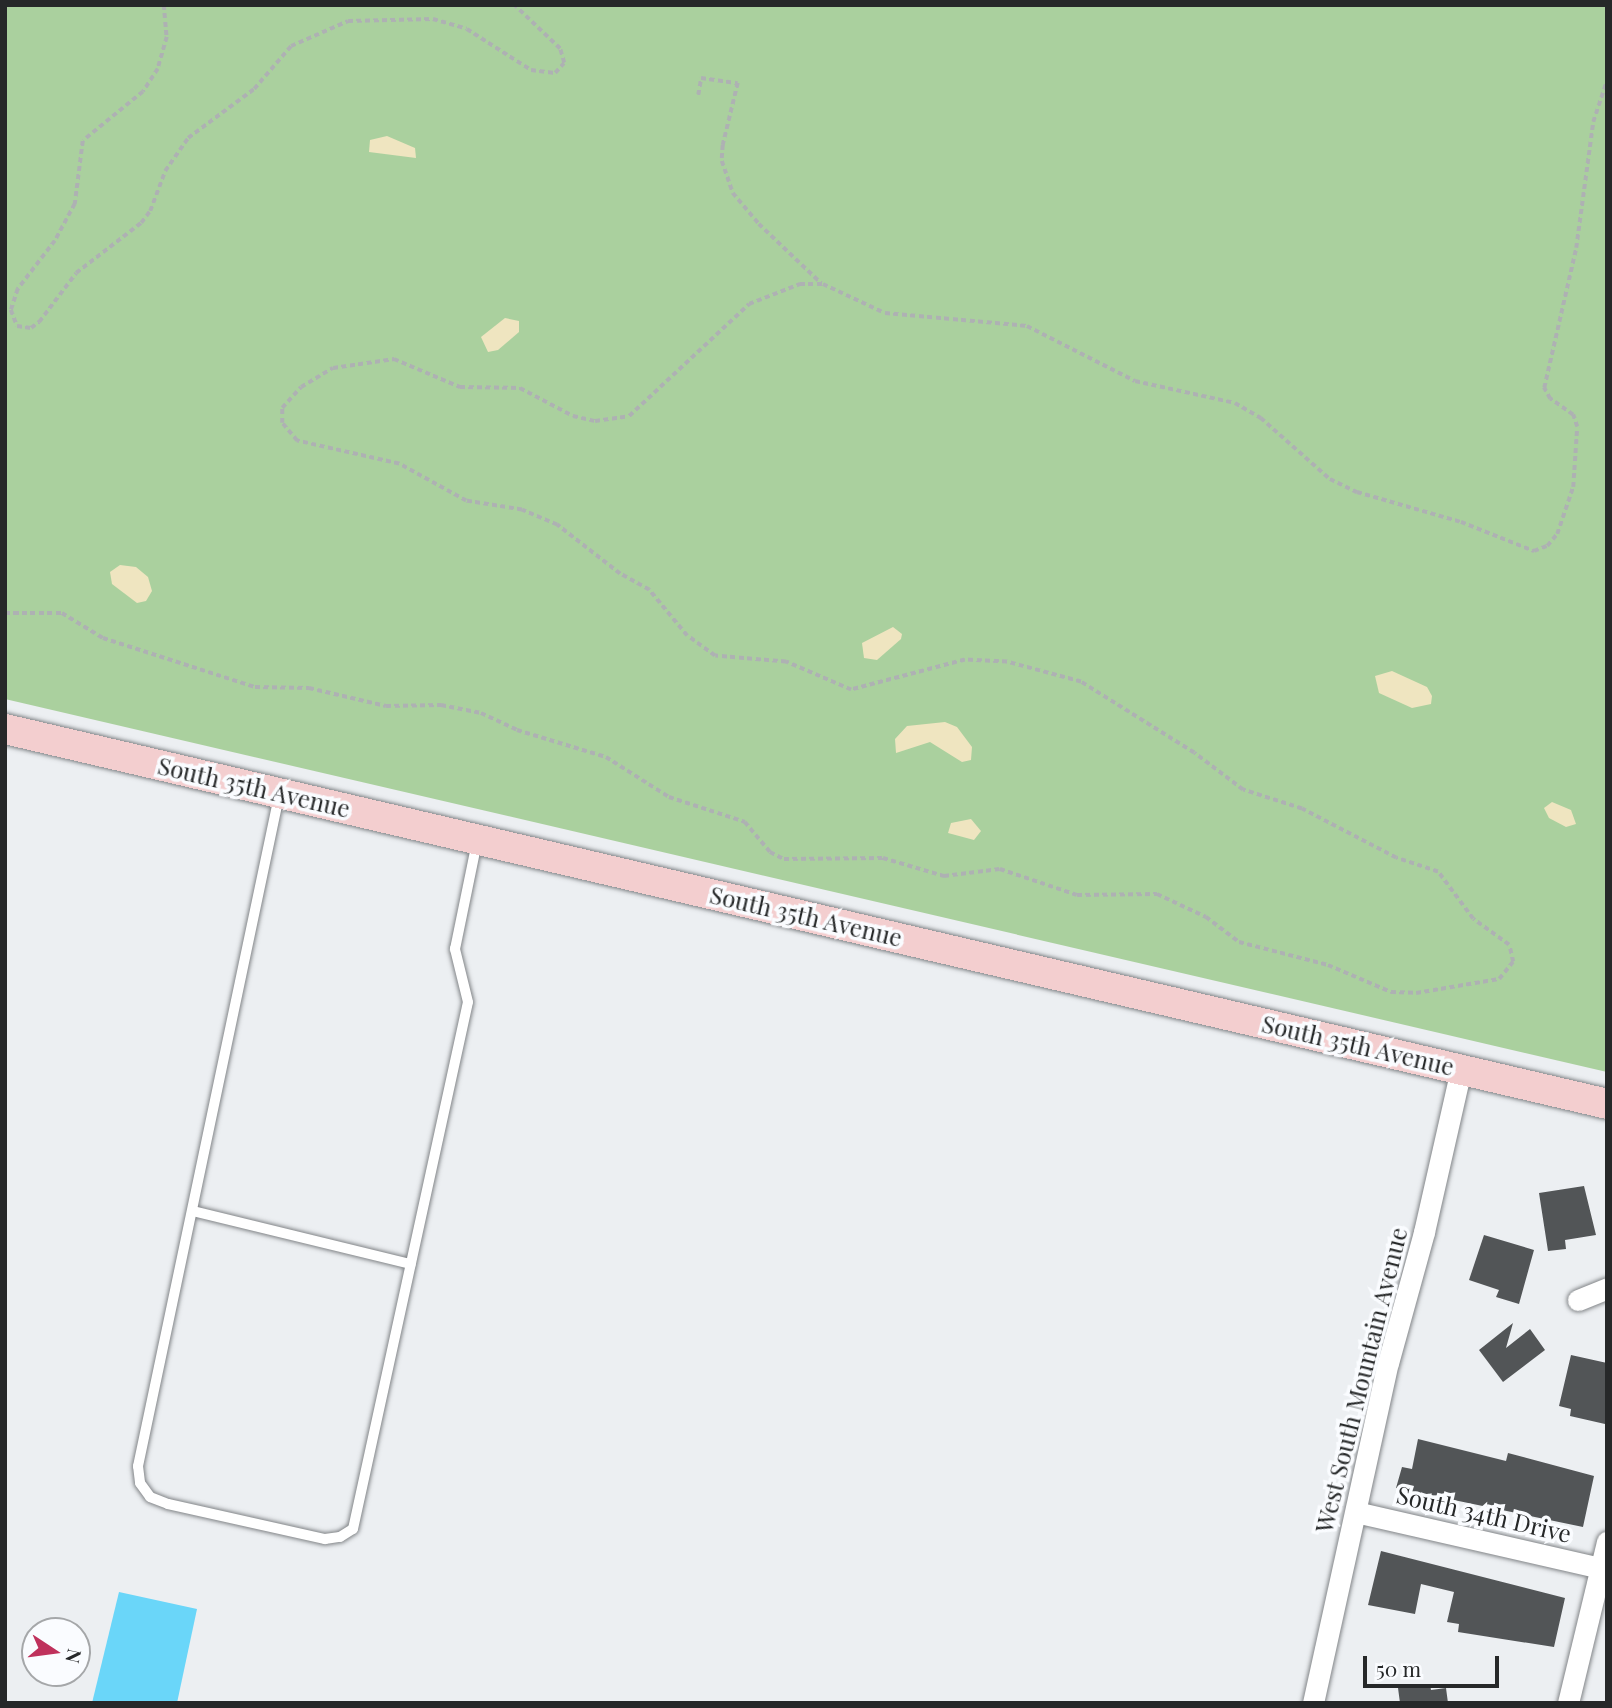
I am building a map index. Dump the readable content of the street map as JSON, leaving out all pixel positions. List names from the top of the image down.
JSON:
{
  "streets": {
    "main road": ["South 35th Avenue"],
    "street": ["West South Mountain Avenue", "South 34th Drive"]
  },
  "crossings": [
    ["South 35th Avenue", "West South Mountain Avenue"],
    ["West South Mountain Avenue", "South 34th Drive"]
  ],
  "scale_bar": "50 m",
  "north": "right"
}
